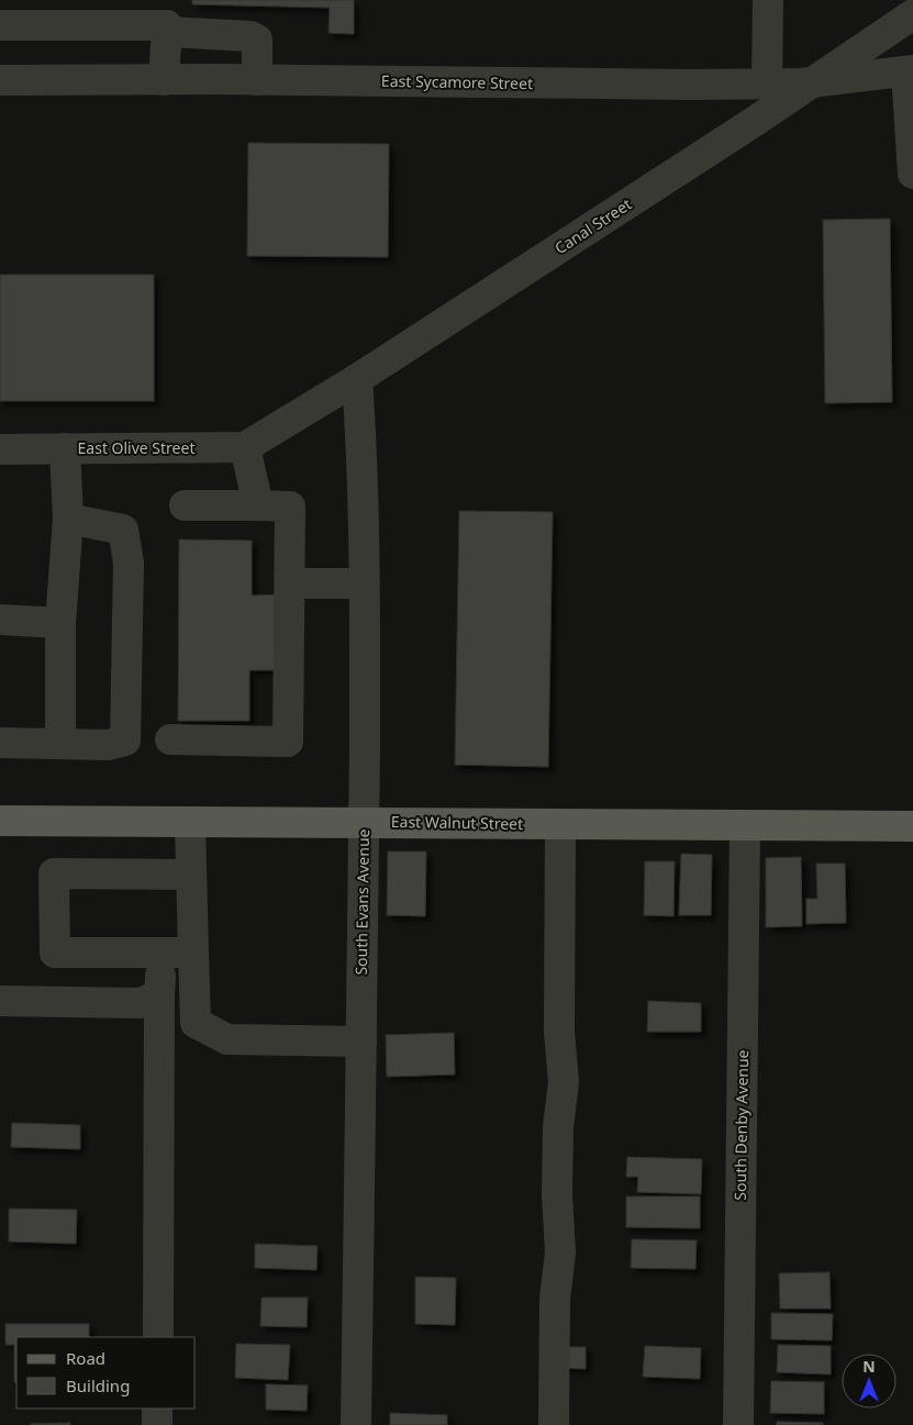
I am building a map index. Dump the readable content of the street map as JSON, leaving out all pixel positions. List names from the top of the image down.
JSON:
{
  "streets": {
    "main road": ["East Walnut Street"],
    "street": [
      "East Sycamore Street",
      "Canal Street",
      "East Olive Street",
      "South Evans Avenue",
      "South Denby Avenue"
    ]
  },
  "crossings": [
    ["East Sycamore Street", "Canal Street"],
    ["Canal Street", "East Olive Street"],
    ["Canal Street", "South Evans Avenue"],
    ["East Walnut Street", "South Evans Avenue"],
    ["East Walnut Street", "South Denby Avenue"]
  ],
  "legend": ["Road", "Building"],
  "north": "top"
}
